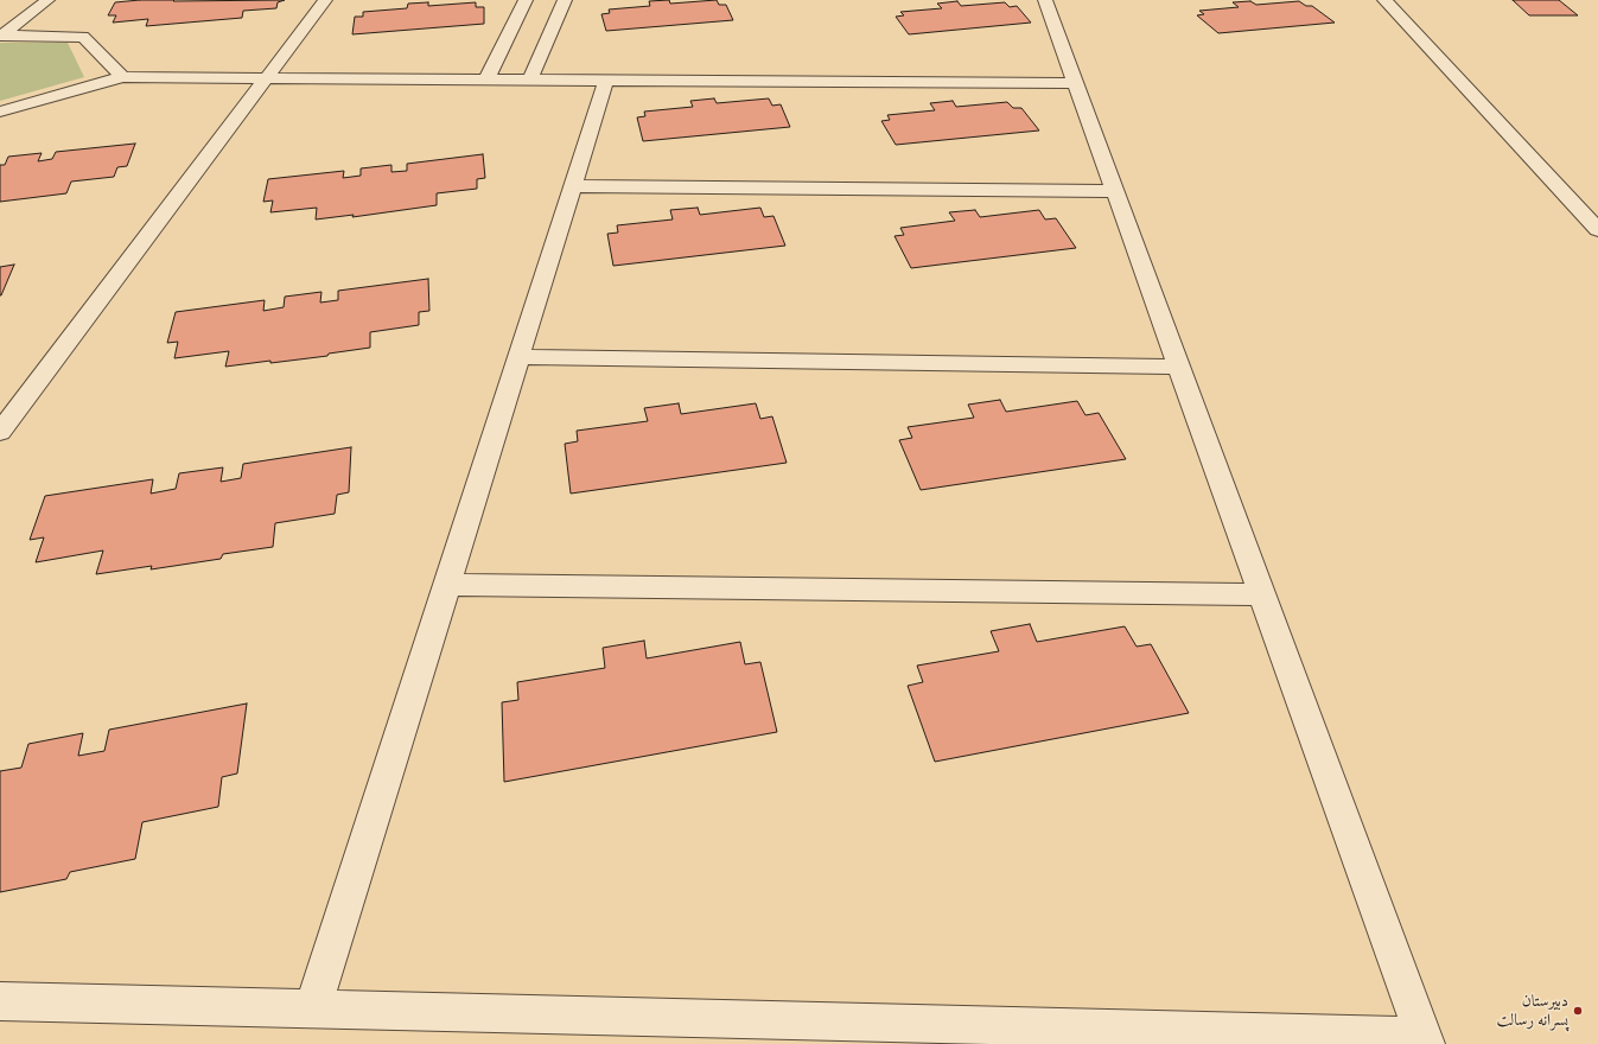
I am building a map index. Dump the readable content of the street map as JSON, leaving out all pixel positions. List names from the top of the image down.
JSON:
{
  "places": ["دبیرستان پسرانه رسالت"]
}
